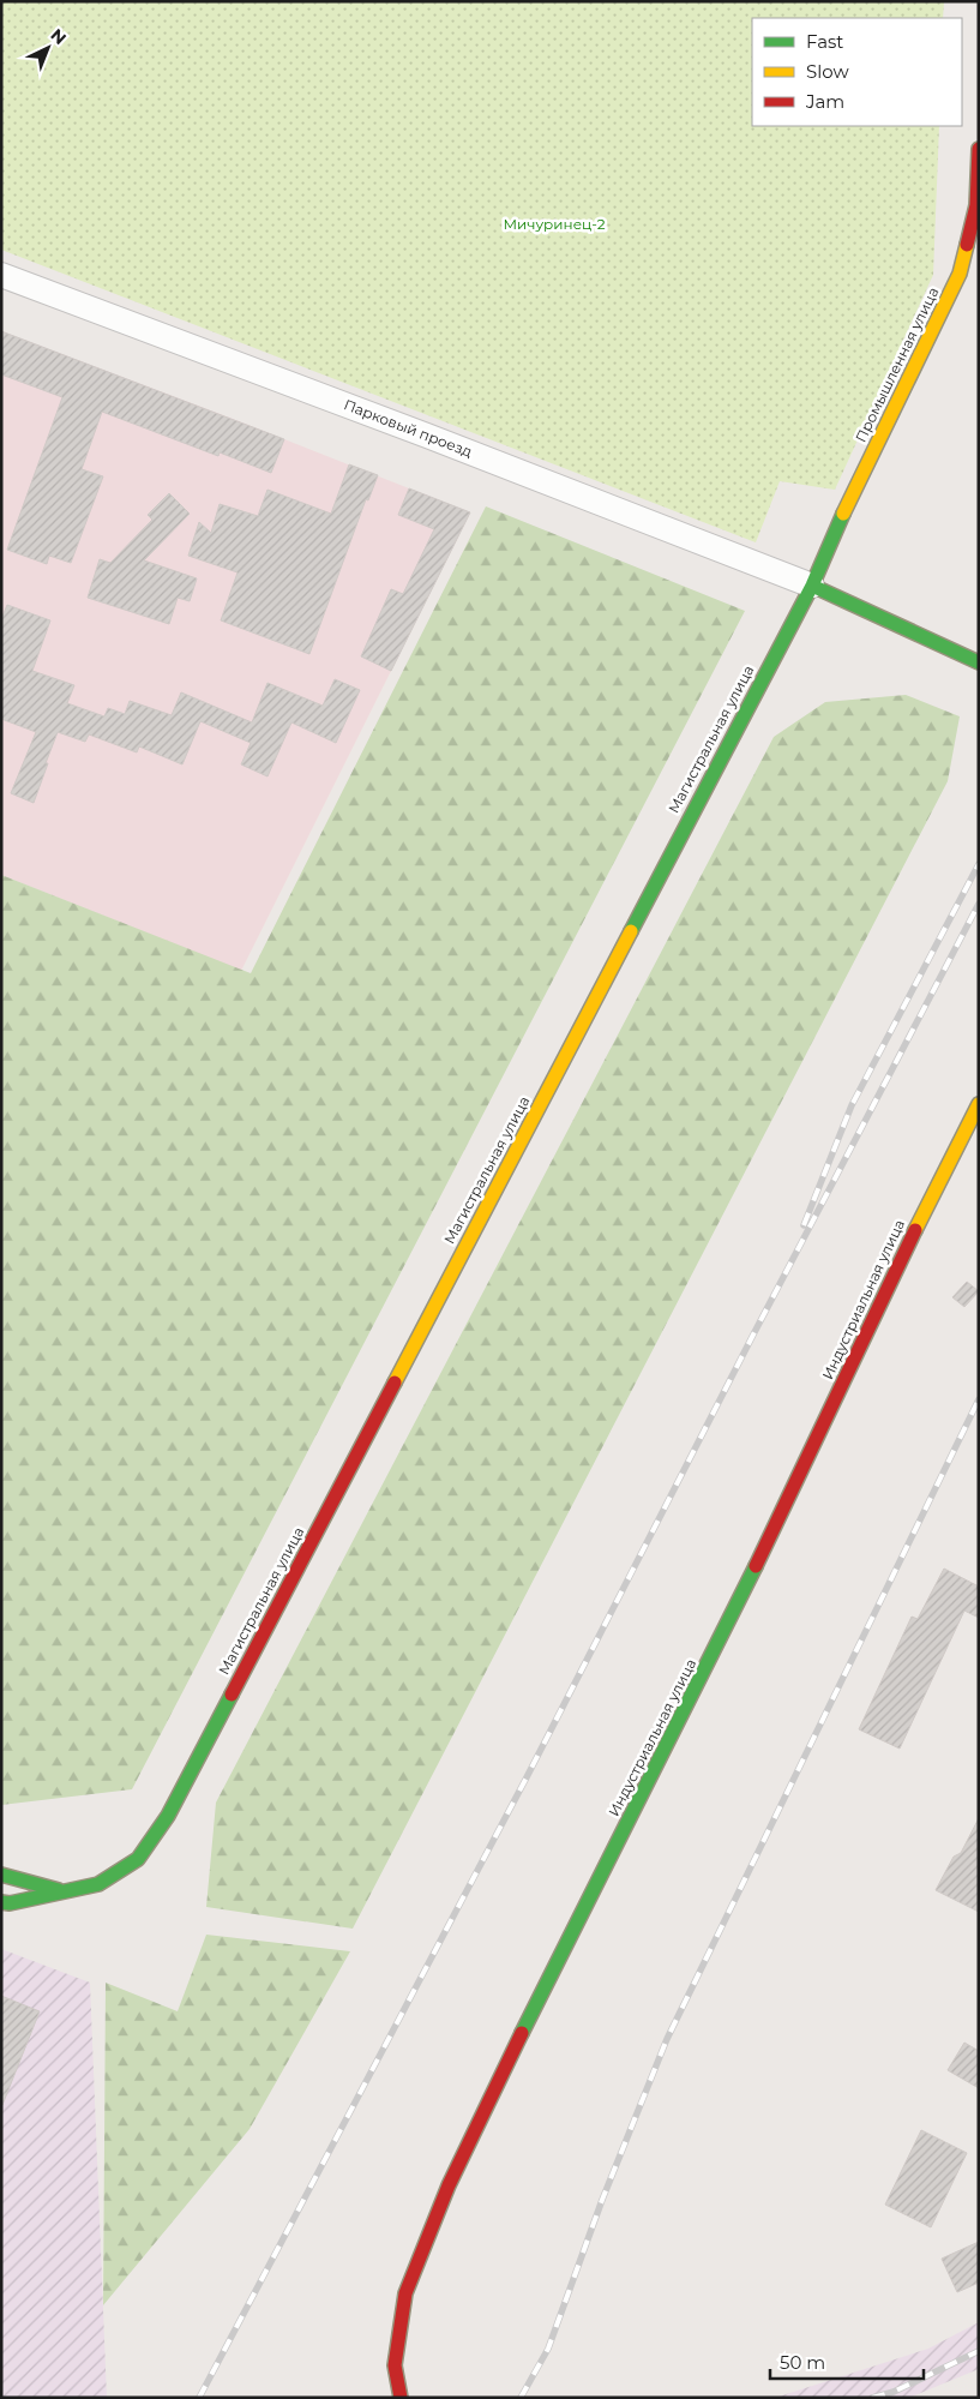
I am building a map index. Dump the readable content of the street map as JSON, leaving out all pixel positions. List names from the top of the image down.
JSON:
{
  "streets": {
    "main road": ["Промышленная улица", "Магистральная улица", "Индустриальная улица"],
    "street": ["Парковый проезд"]
  },
  "crossings": [
    ["Промышленная улица", "Парковый проезд"],
    ["Промышленная улица", "Магистральная улица"],
    ["Парковый проезд", "Магистральная улица"]
  ],
  "parks": ["Мичуринец-2"],
  "legend": ["Fast", "Slow", "Jam"],
  "scale_bar": "50 m",
  "north": "top right"
}
